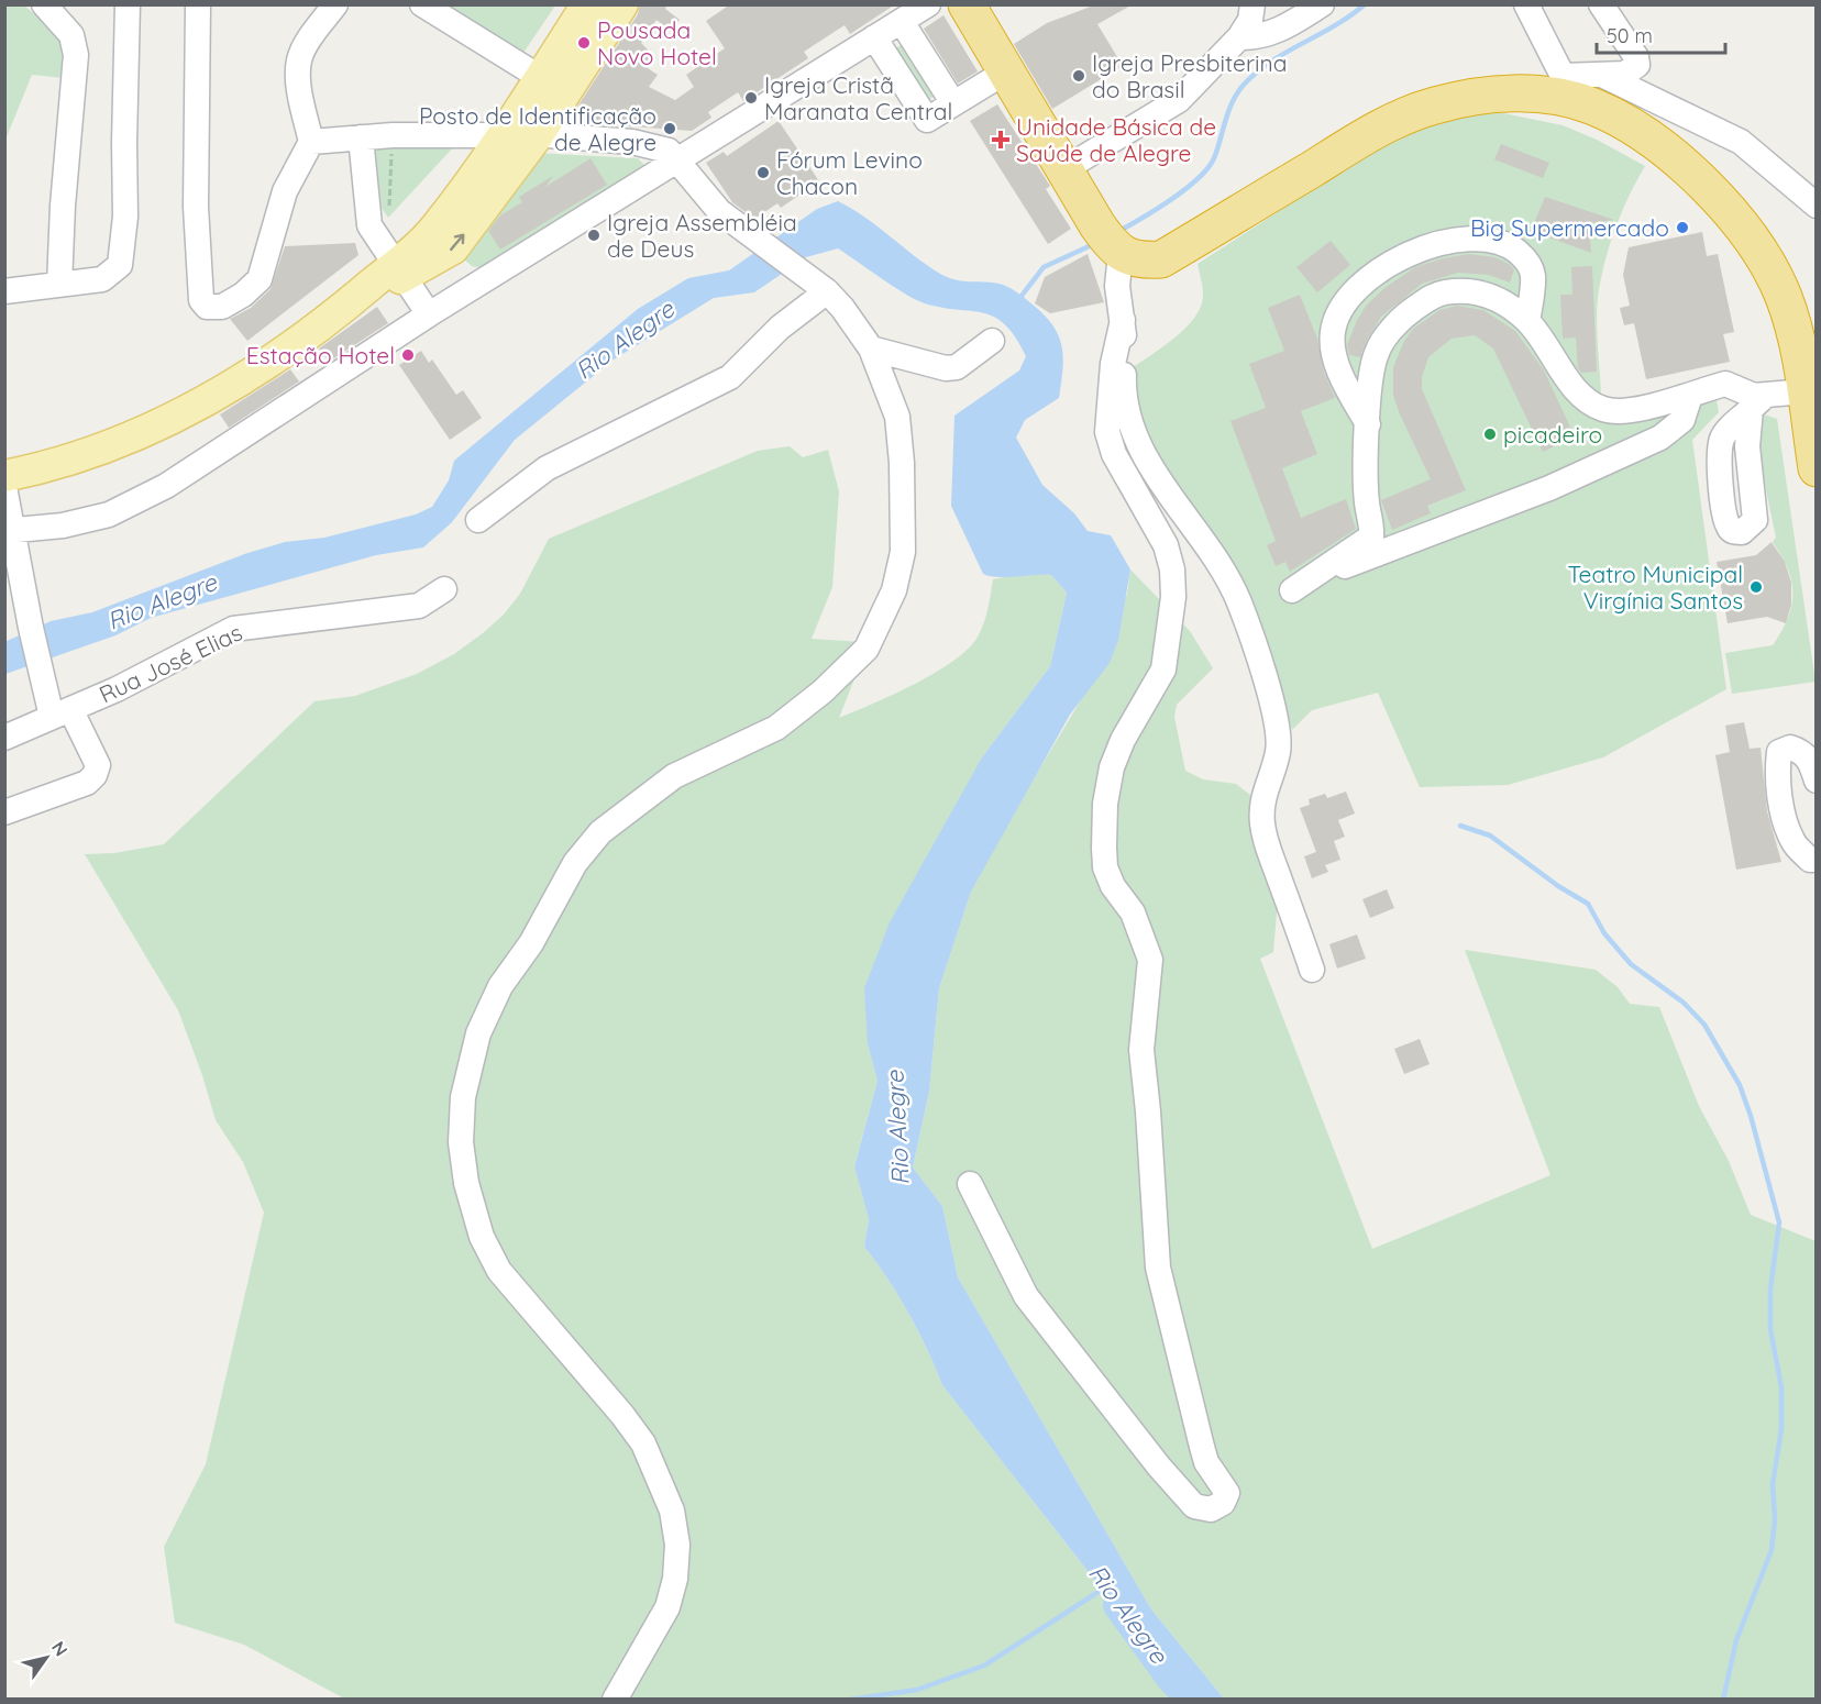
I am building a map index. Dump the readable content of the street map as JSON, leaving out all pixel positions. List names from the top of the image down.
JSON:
{
  "streets": {
    "street": ["Rua José Elias"]
  },
  "water": ["Rio Alegre"],
  "places": {
    "other": [
      "Pousada Novo Hotel",
      "Igreja Presbiterina do Brasil",
      "Igreja Cristã Maranata Central",
      "Posto de Identificação de Alegre",
      "Fórum Levino Chacon",
      "Big Supermercado",
      "Igreja Assembléia de Deus",
      "Estação Hotel",
      "picadeiro",
      "Teatro Municipal Virgínia Santos"
    ],
    "health": ["Unidade Básica de Saúde de Alegre"]
  },
  "scale_bar": "50 m",
  "north": "top right"
}
